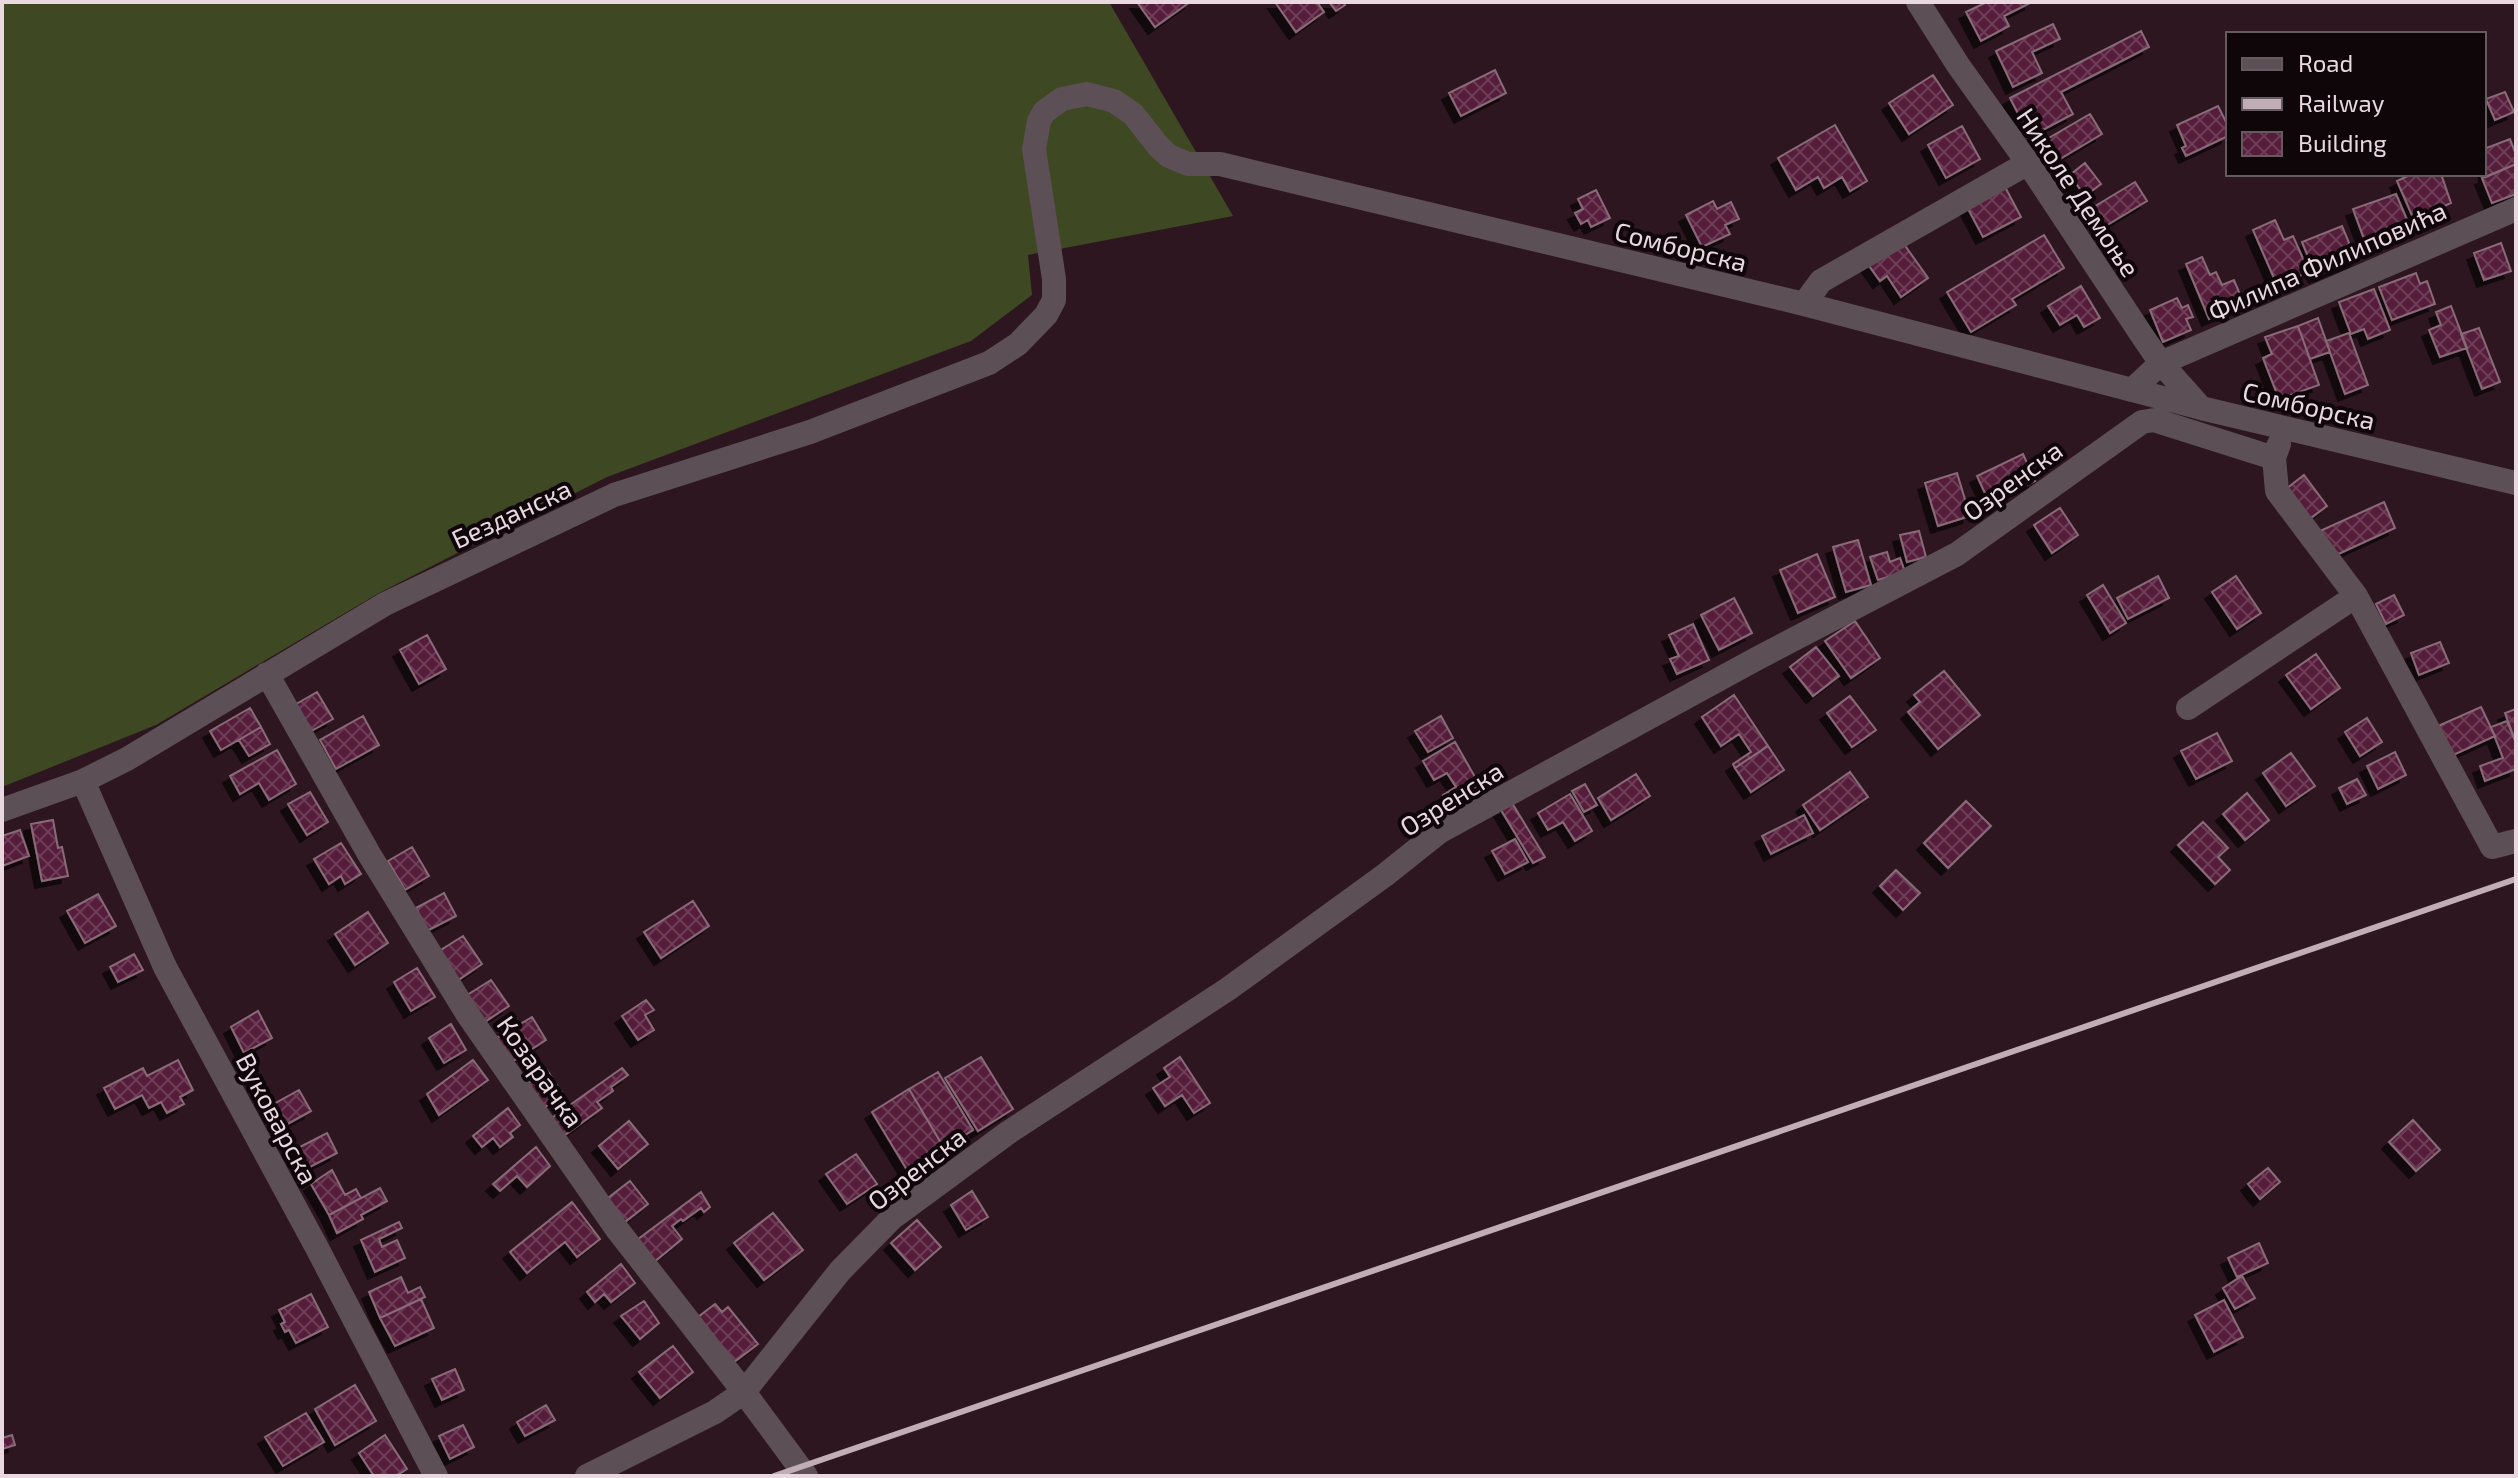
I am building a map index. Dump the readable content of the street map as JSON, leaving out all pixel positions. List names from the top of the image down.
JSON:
{
  "streets": {
    "street": [
      "Николе Демоње",
      "Сомборска",
      "Филипа Филиповића",
      "Озренска",
      "Безданска",
      "Козарачка",
      "Вуковарска"
    ]
  },
  "crossings": [
    ["Николе Демоње", "Сомборска"],
    ["Николе Демоње", "Филипа Филиповића"],
    ["Сомборска", "Филипа Филиповића"],
    ["Сомборска", "Безданска"],
    ["Озренска", "Козарачка"],
    ["Безданска", "Козарачка"],
    ["Безданска", "Вуковарска"]
  ],
  "legend": ["Road", "Railway", "Building"]
}
